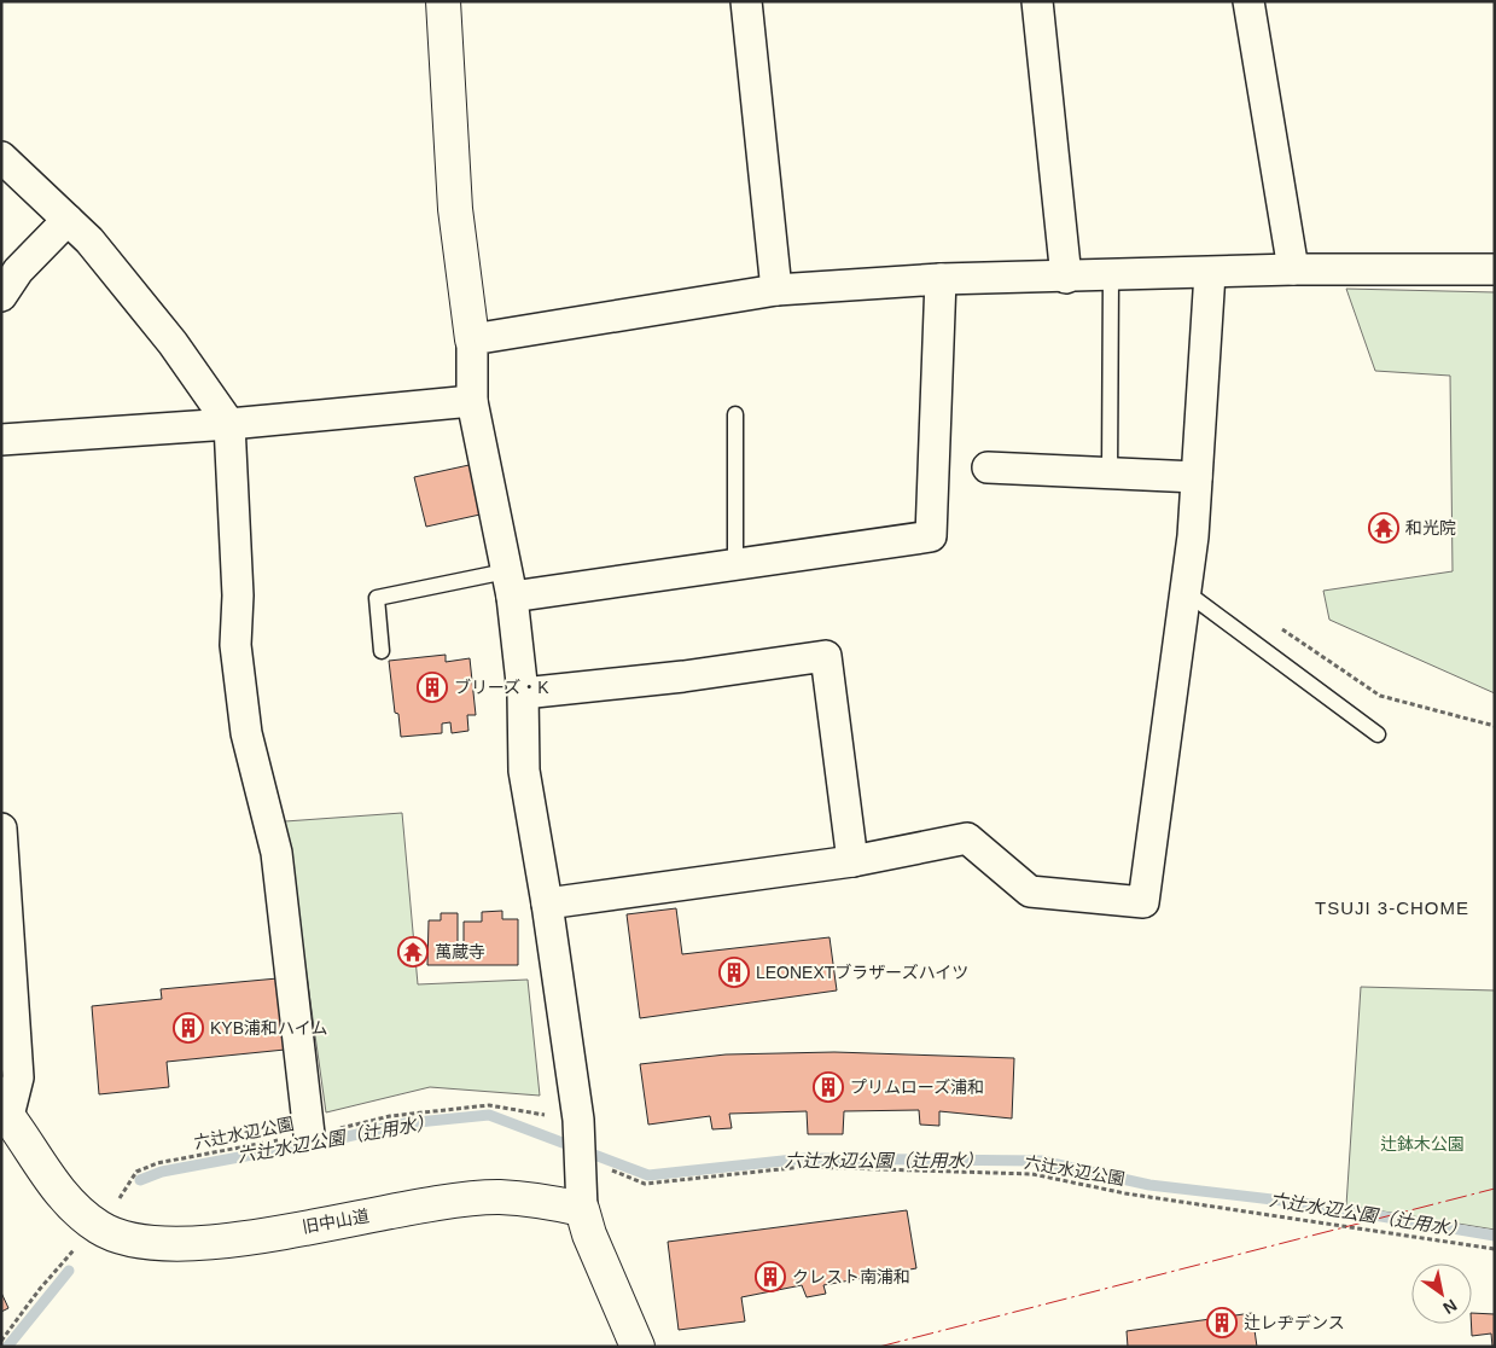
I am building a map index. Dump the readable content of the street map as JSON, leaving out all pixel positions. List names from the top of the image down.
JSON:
{
  "streets": {
    "street": ["旧中山道"],
    "path": ["六辻水辺公園"]
  },
  "crossings": [
    ["六辻水辺公園", "旧中山道"]
  ],
  "districts": ["TSUJI 3-CHOME"],
  "water": ["六辻水辺公園（辻用水）"],
  "parks": ["辻鉢木公園"],
  "places": {
    "temple": ["和光院", "萬蔵寺"],
    "building": [
      "ブリーズ・K",
      "LEONEXTブラザーズハイツ",
      "KYB浦和ハイム",
      "プリムローズ浦和",
      "クレスト南浦和",
      "辻レヂデンス"
    ]
  },
  "north": "bottom right"
}
